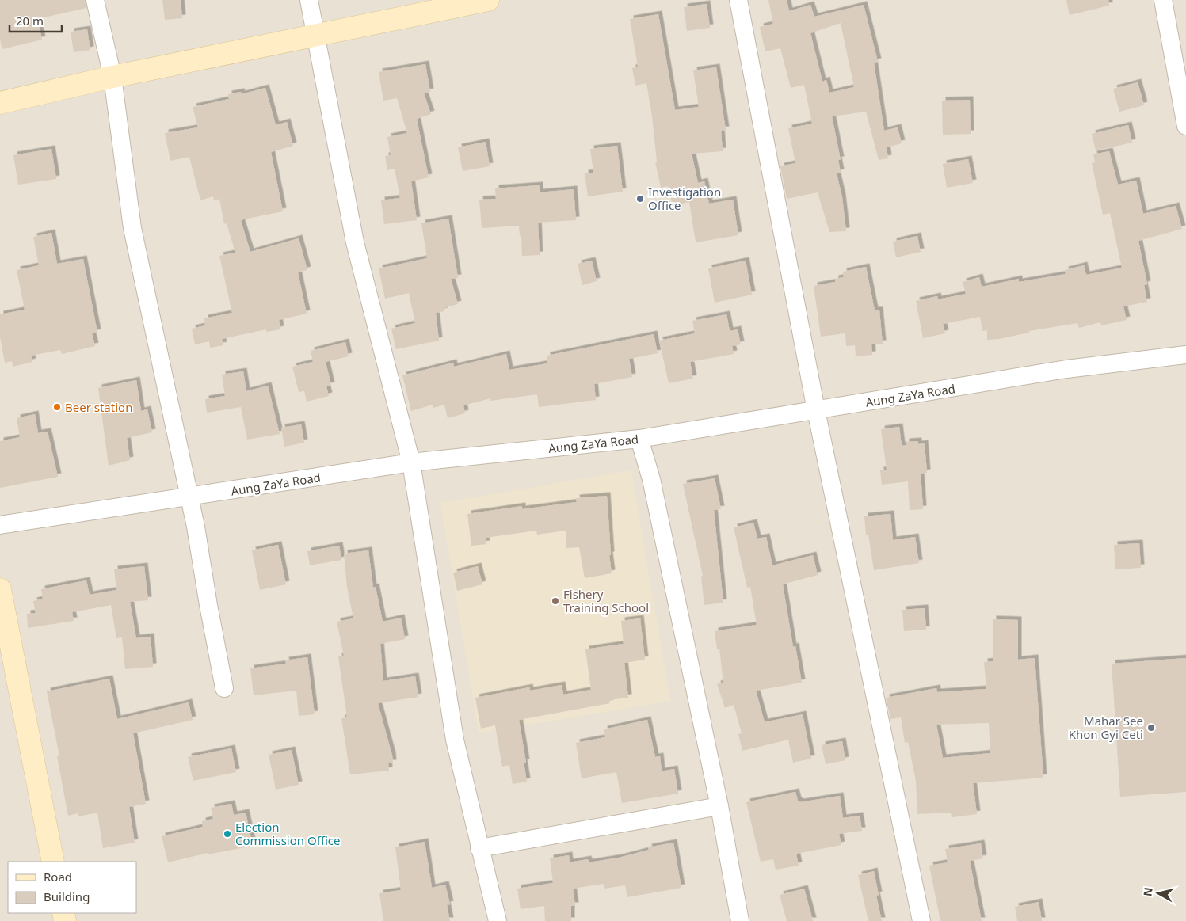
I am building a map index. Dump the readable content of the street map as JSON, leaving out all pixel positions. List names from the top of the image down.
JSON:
{
  "streets": {
    "street": ["Aung ZaYa Road"]
  },
  "places": [
    "Investigation Office",
    "Beer station",
    "Fishery Training School",
    "Mahar See Khon Gyi Ceti",
    "Election Commission Office"
  ],
  "legend": ["Road", "Building"],
  "scale_bar": "20 m",
  "north": "left"
}
